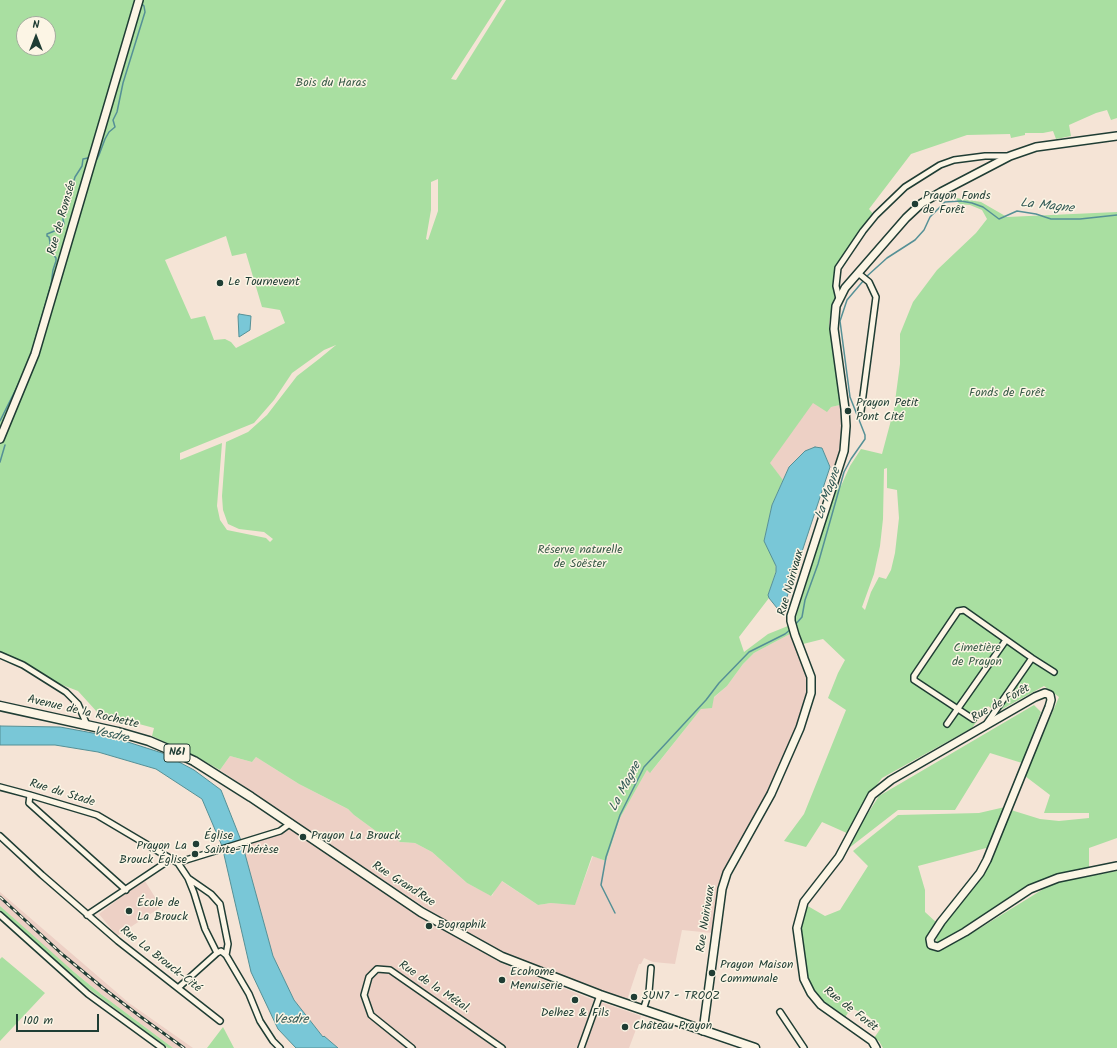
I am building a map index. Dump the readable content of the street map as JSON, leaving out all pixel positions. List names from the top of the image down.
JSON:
{
  "streets": {
    "main road": ["Avenue de la Rochette", "N61", "Rue Grand'Rue"],
    "street": [
      "Rue de Romsée",
      "Rue Noirivaux",
      "Rue de Forêt",
      "Rue du Stade",
      "Rue La Brouck-Cité",
      "Rue de la Métal."
    ]
  },
  "crossings": [
    ["Rue Noirivaux", "Rue Grand'Rue"],
    ["Avenue de la Rochette", "Rue Grand'Rue"]
  ],
  "water": ["La Magne", "Vesdre"],
  "parks": [
    "Bois du Haras",
    "Fonds de Forêt",
    "Réserve naturelle de Soëster",
    "Cimetière de Prayon"
  ],
  "places": [
    "Prayon Fonds de Forêt",
    "Le Tournevent",
    "Prayon Petit Pont Cité",
    "Prayon La Brouck",
    "Église Sainte-Thérèse",
    "Prayon La Brouck Église",
    "École de La Brouck",
    "Bographik",
    "Prayon Maison Communale",
    "Ecohome Menuiserie",
    "SUN7 - TROOZ",
    "Delhez & Fils",
    "Château Prayon"
  ],
  "scale_bar": "100 m",
  "north": "top"
}
